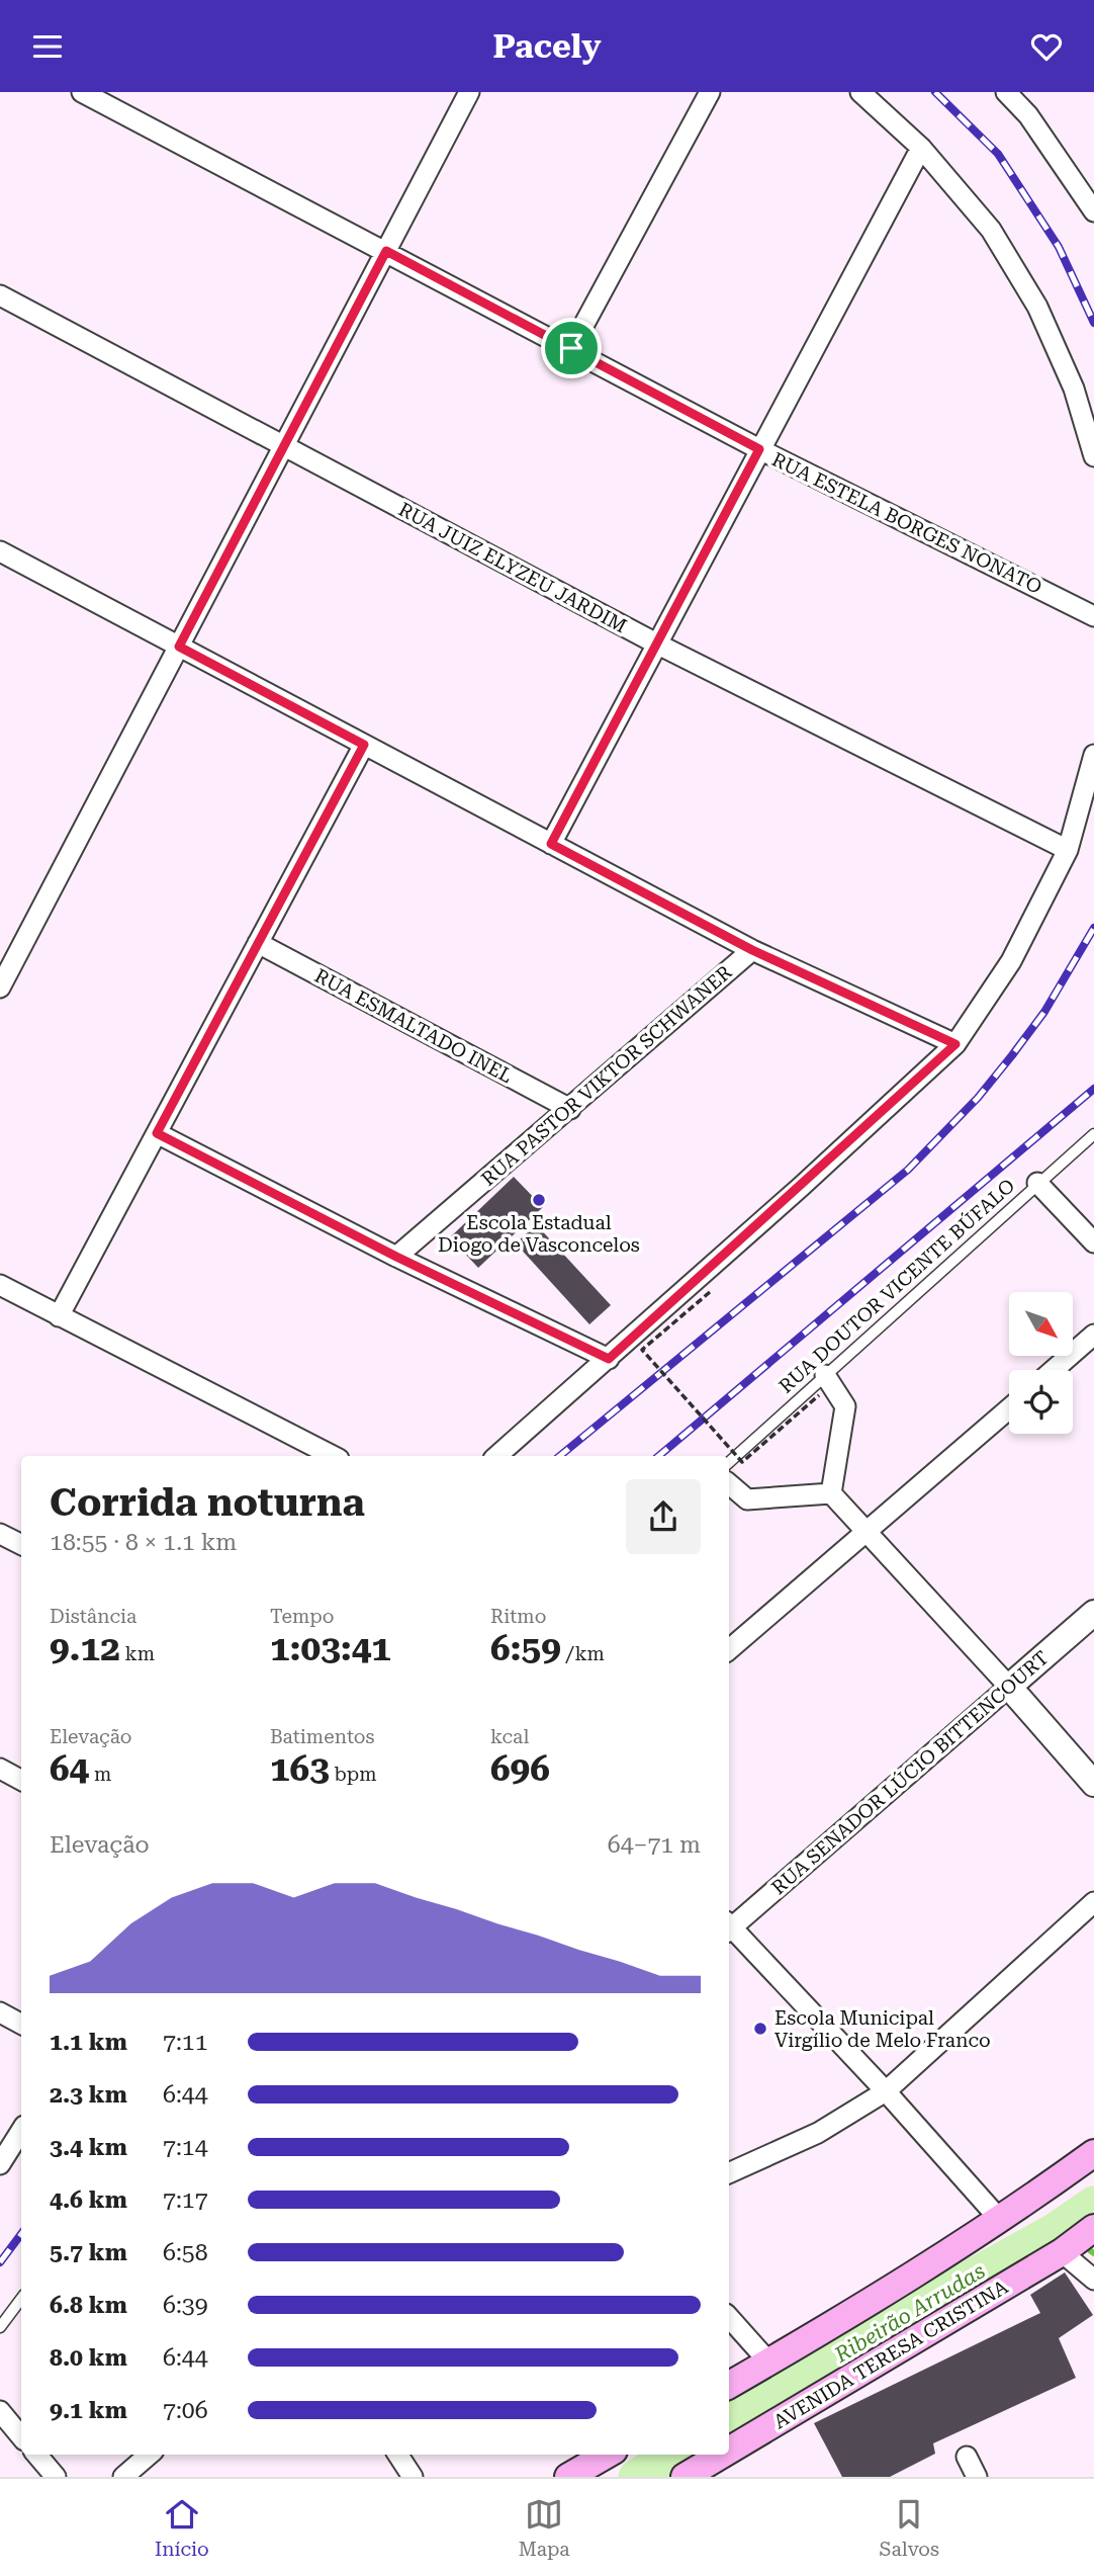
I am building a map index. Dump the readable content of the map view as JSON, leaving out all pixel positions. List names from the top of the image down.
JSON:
{
  "streets": {
    "main road": ["AVENIDA TERESA CRISTINA"],
    "street": [
      "RUA ESTELA BORGES NONATO",
      "RUA JUIZ ELYZEU JARDIM",
      "RUA ESMALTADO INEL",
      "RUA PASTOR VIKTOR SCHWANER",
      "RUA SENADOR LÚCIO BITTENCOURT"
    ],
    "lane": ["RUA DOUTOR VICENTE BÚFALO"]
  },
  "crossings": [
    ["RUA ESMALTADO INEL", "RUA PASTOR VIKTOR SCHWANER"]
  ],
  "water": ["Ribeirão Arrudas"],
  "places": ["Escola Estadual Diogo de Vasconcelos", "Escola Municipal Virgílio de Melo Franco"],
  "north": "bottom right",
  "page": {
    "header": "Pacely",
    "heading": ["Corrida noturna", "18:55 · 8 × 1.1 km"],
    "stats": [
      ["Distância", "9.12 km"],
      ["Tempo", "1:03:41"],
      ["Ritmo", "6:59 /km"],
      ["Elevação", "64 m"],
      ["Batimentos", "163 bpm"],
      ["kcal", "696"]
    ],
    "chart": ["Elevação", "64–71 m"],
    "list": [
      {
        "name": "1.1 km",
        "note": "7:11"
      },
      {
        "name": "2.3 km",
        "note": "6:44"
      },
      {
        "name": "3.4 km",
        "note": "7:14"
      },
      {
        "name": "4.6 km",
        "note": "7:17"
      },
      {
        "name": "5.7 km",
        "note": "6:58"
      },
      {
        "name": "6.8 km",
        "note": "6:39"
      },
      {
        "name": "8.0 km",
        "note": "6:44"
      },
      {
        "name": "9.1 km",
        "note": "7:06"
      }
    ],
    "tabs": ["Início", "Mapa", "Salvos"]
  }
}
